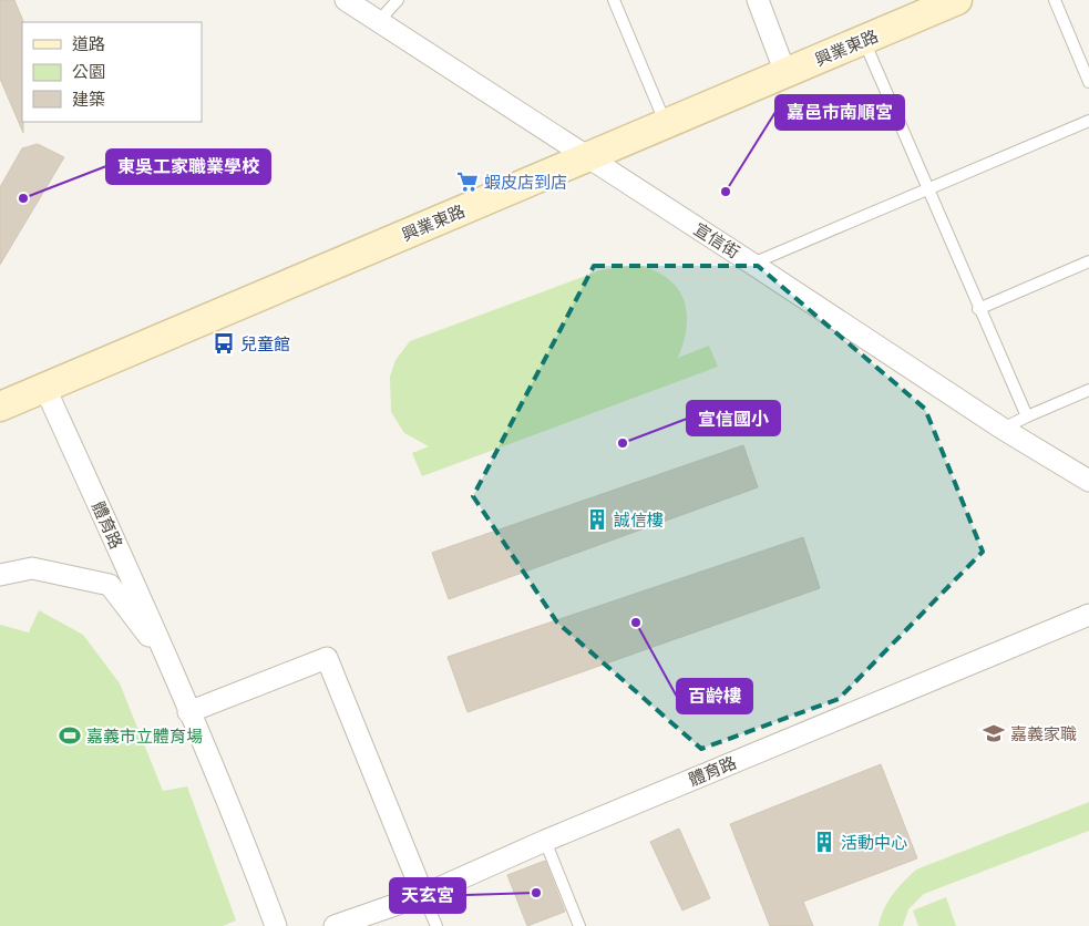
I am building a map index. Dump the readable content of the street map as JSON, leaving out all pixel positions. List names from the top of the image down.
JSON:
{
  "streets": {
    "street": ["興業東路", "宣信街", "體育路"]
  },
  "crossings": [
    ["興業東路", "宣信街"],
    ["興業東路", "體育路"]
  ],
  "places": {
    "supermarket": ["蝦皮店到店"],
    "other": [
      "嘉邑市南順宮",
      "東吳工家職業學校",
      "宣信國小",
      "百齡樓",
      "天玄宮"
    ],
    "bus stop": ["兒童館"],
    "building": ["誠信樓", "活動中心"],
    "school or university": ["嘉義家職"],
    "sports": ["嘉義市立體育場"]
  },
  "legend": ["道路", "公園", "建築"]
}
